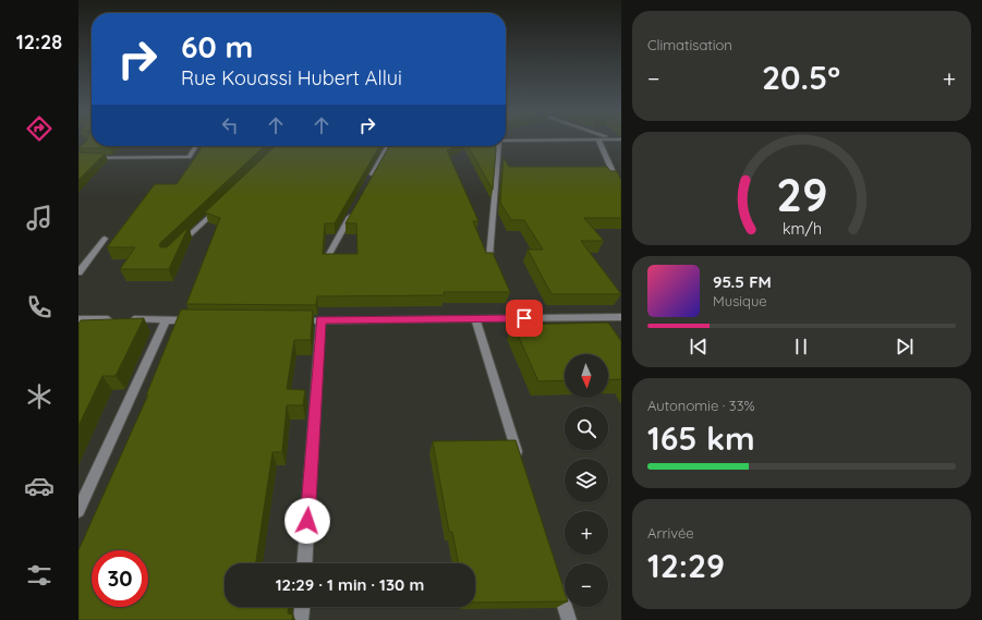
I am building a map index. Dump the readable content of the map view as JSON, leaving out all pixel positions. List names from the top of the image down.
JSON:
{
  "north": "bottom",
  "page": {
    "tabs": "12:28",
    "tile": [
      "Climatisation",
      ["Autonomie · 33%", "165 km"],
      ["Arrivée", "12:29"]
    ],
    "turn": ["60 m", "Rue Kouassi Hubert Allui"],
    "heat": ["−", "20.5°", "+"],
    "song": ["95.5 FM", "Musique"],
    "map_buttons": ["+", "−"],
    "limit": "30",
    "trip": "12:29 · 1 min · 130 m",
    "gauge": ["29", "km/h"]
  }
}
